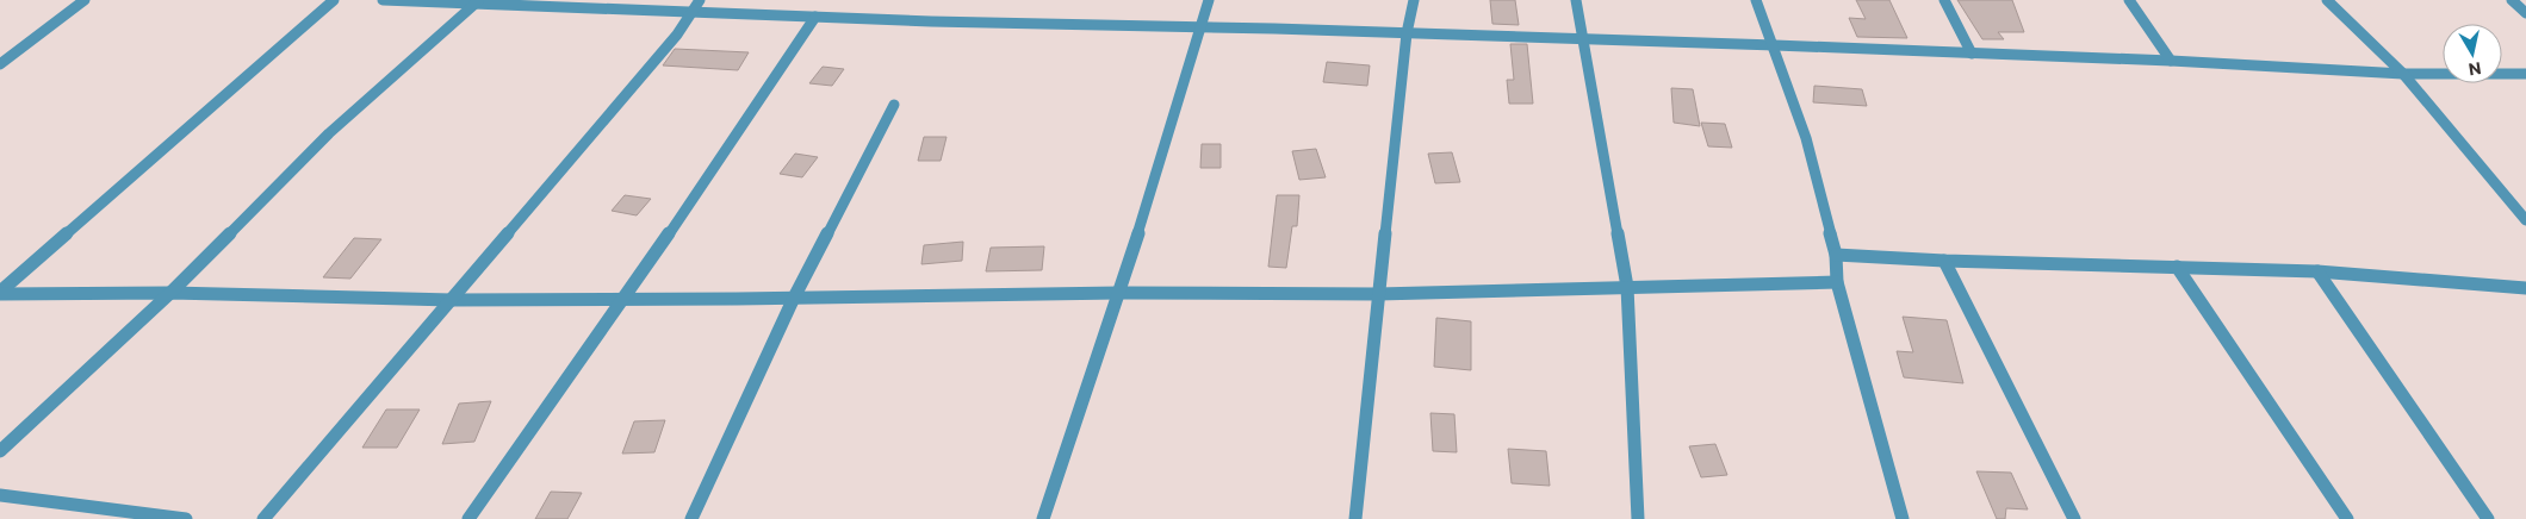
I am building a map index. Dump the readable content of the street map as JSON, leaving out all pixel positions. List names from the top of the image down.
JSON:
{
  "north": "bottom"
}
